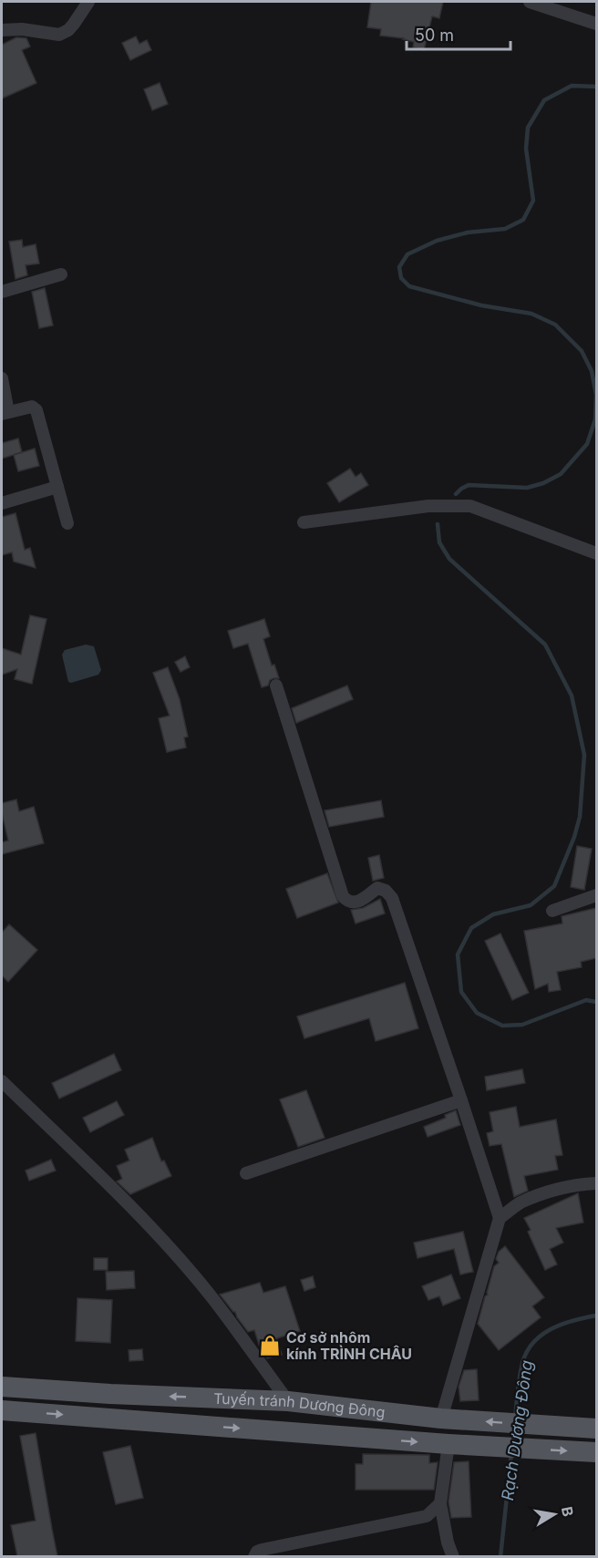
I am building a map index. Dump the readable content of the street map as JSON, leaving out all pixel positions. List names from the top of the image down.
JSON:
{
  "streets": {
    "main road": ["Tuyến tránh Dương Đông"]
  },
  "water": ["Rạch Dương Đông"],
  "places": {
    "shop": ["Cơ sở nhôm kính TRÌNH CHÂU"]
  },
  "scale_bar": "50 m",
  "north": "right"
}
